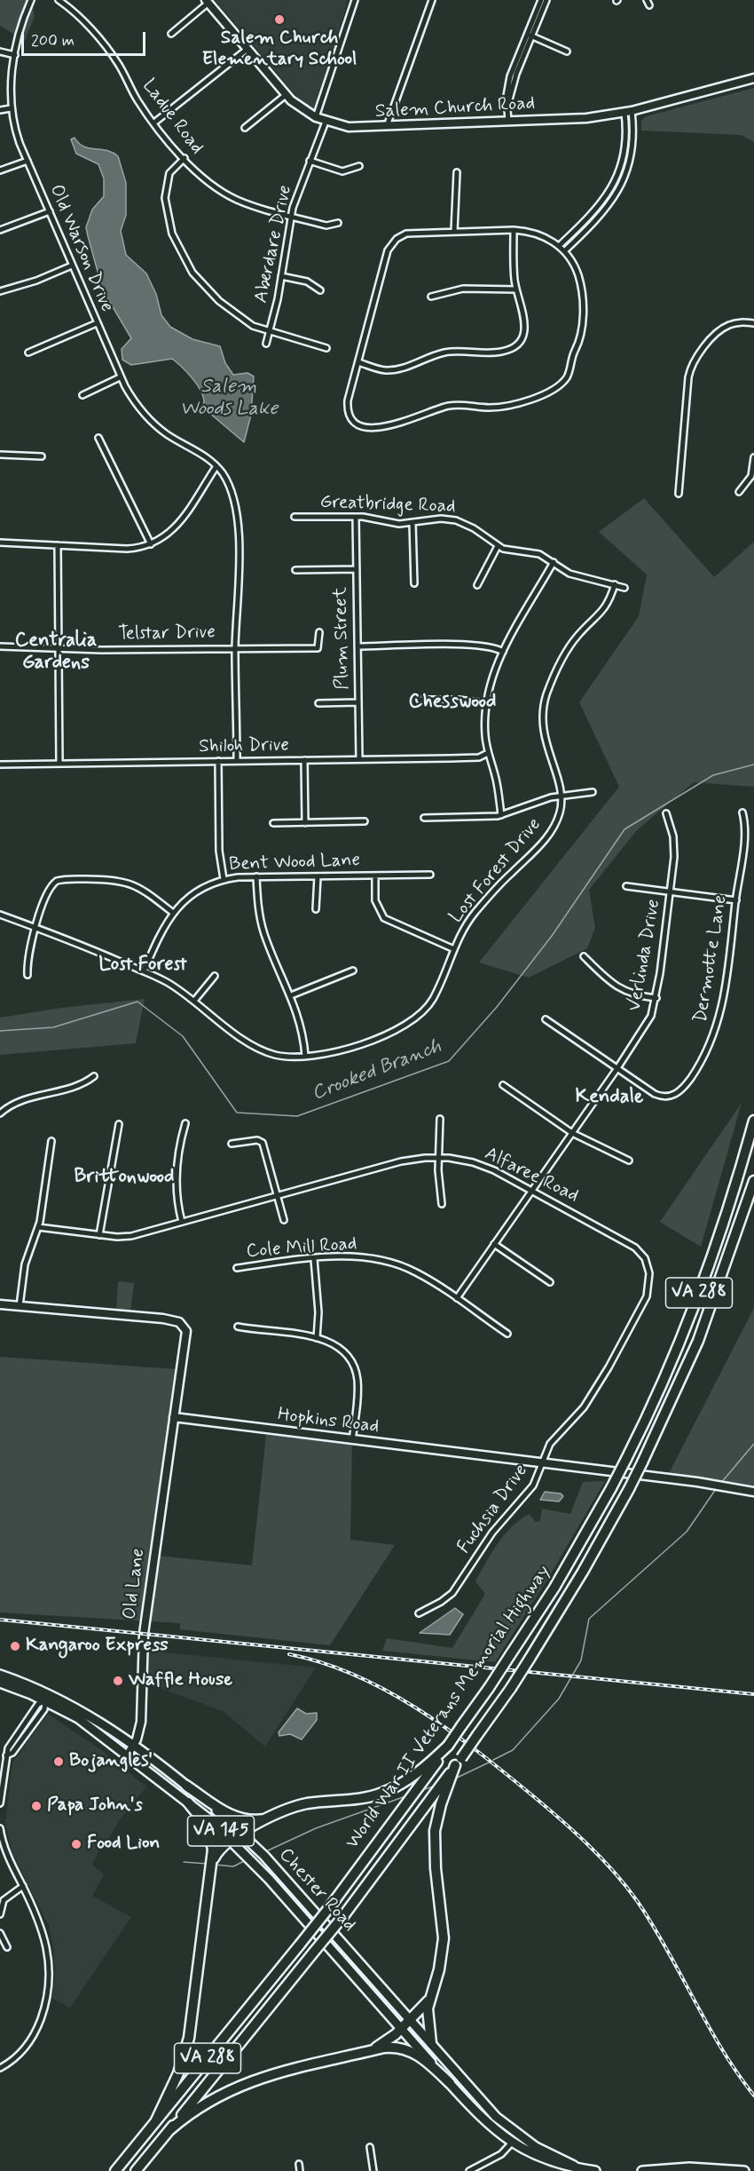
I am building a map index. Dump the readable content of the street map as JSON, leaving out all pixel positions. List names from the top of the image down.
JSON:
{
  "streets": {
    "highway": ["VA 288", "World War II Veterans Memorial Highway"],
    "main road": [
      "Salem Church Road",
      "Hopkins Road",
      "Old Lane",
      "VA 145",
      "Chester Road"
    ],
    "street": [
      "Ladue Road",
      "Aberdare Drive",
      "Old Warson Drive",
      "Greatbridge Road",
      "Telstar Drive",
      "Plum Street",
      "Shiloh Drive",
      "Bent Wood Lane",
      "Lost Forest Drive",
      "Verlinda Drive",
      "Dermotte Lane",
      "Alfaree Road",
      "Cole Mill Road",
      "Fuchsia Drive"
    ]
  },
  "crossings": [
    ["Salem Church Road", "Aberdare Drive"],
    ["Ladue Road", "Aberdare Drive"],
    ["Greatbridge Road", "Plum Street"],
    ["Greatbridge Road", "Lost Forest Drive"],
    ["Plum Street", "Shiloh Drive"],
    ["Bent Wood Lane", "Lost Forest Drive"],
    ["Verlinda Drive", "Dermotte Lane"],
    ["Verlinda Drive", "Alfaree Road"],
    ["Verlinda Drive", "Cole Mill Road"],
    ["Alfaree Road", "Hopkins Road"],
    ["Alfaree Road", "Fuchsia Drive"],
    ["Hopkins Road", "Fuchsia Drive"],
    ["Hopkins Road", "Old Lane"],
    ["Old Lane", "Chester Road"]
  ],
  "districts": [
    "Centralia Gardens",
    "Chesswood",
    "Lost Forest",
    "Kendale",
    "Brittonwood"
  ],
  "water": ["Salem Woods Lake", "Crooked Branch"],
  "places": [
    "Salem Church Elementary School",
    "Kangaroo Express",
    "Waffle House",
    "Bojangles'",
    "Papa John's",
    "Food Lion"
  ],
  "scale_bar": "200 m"
}
